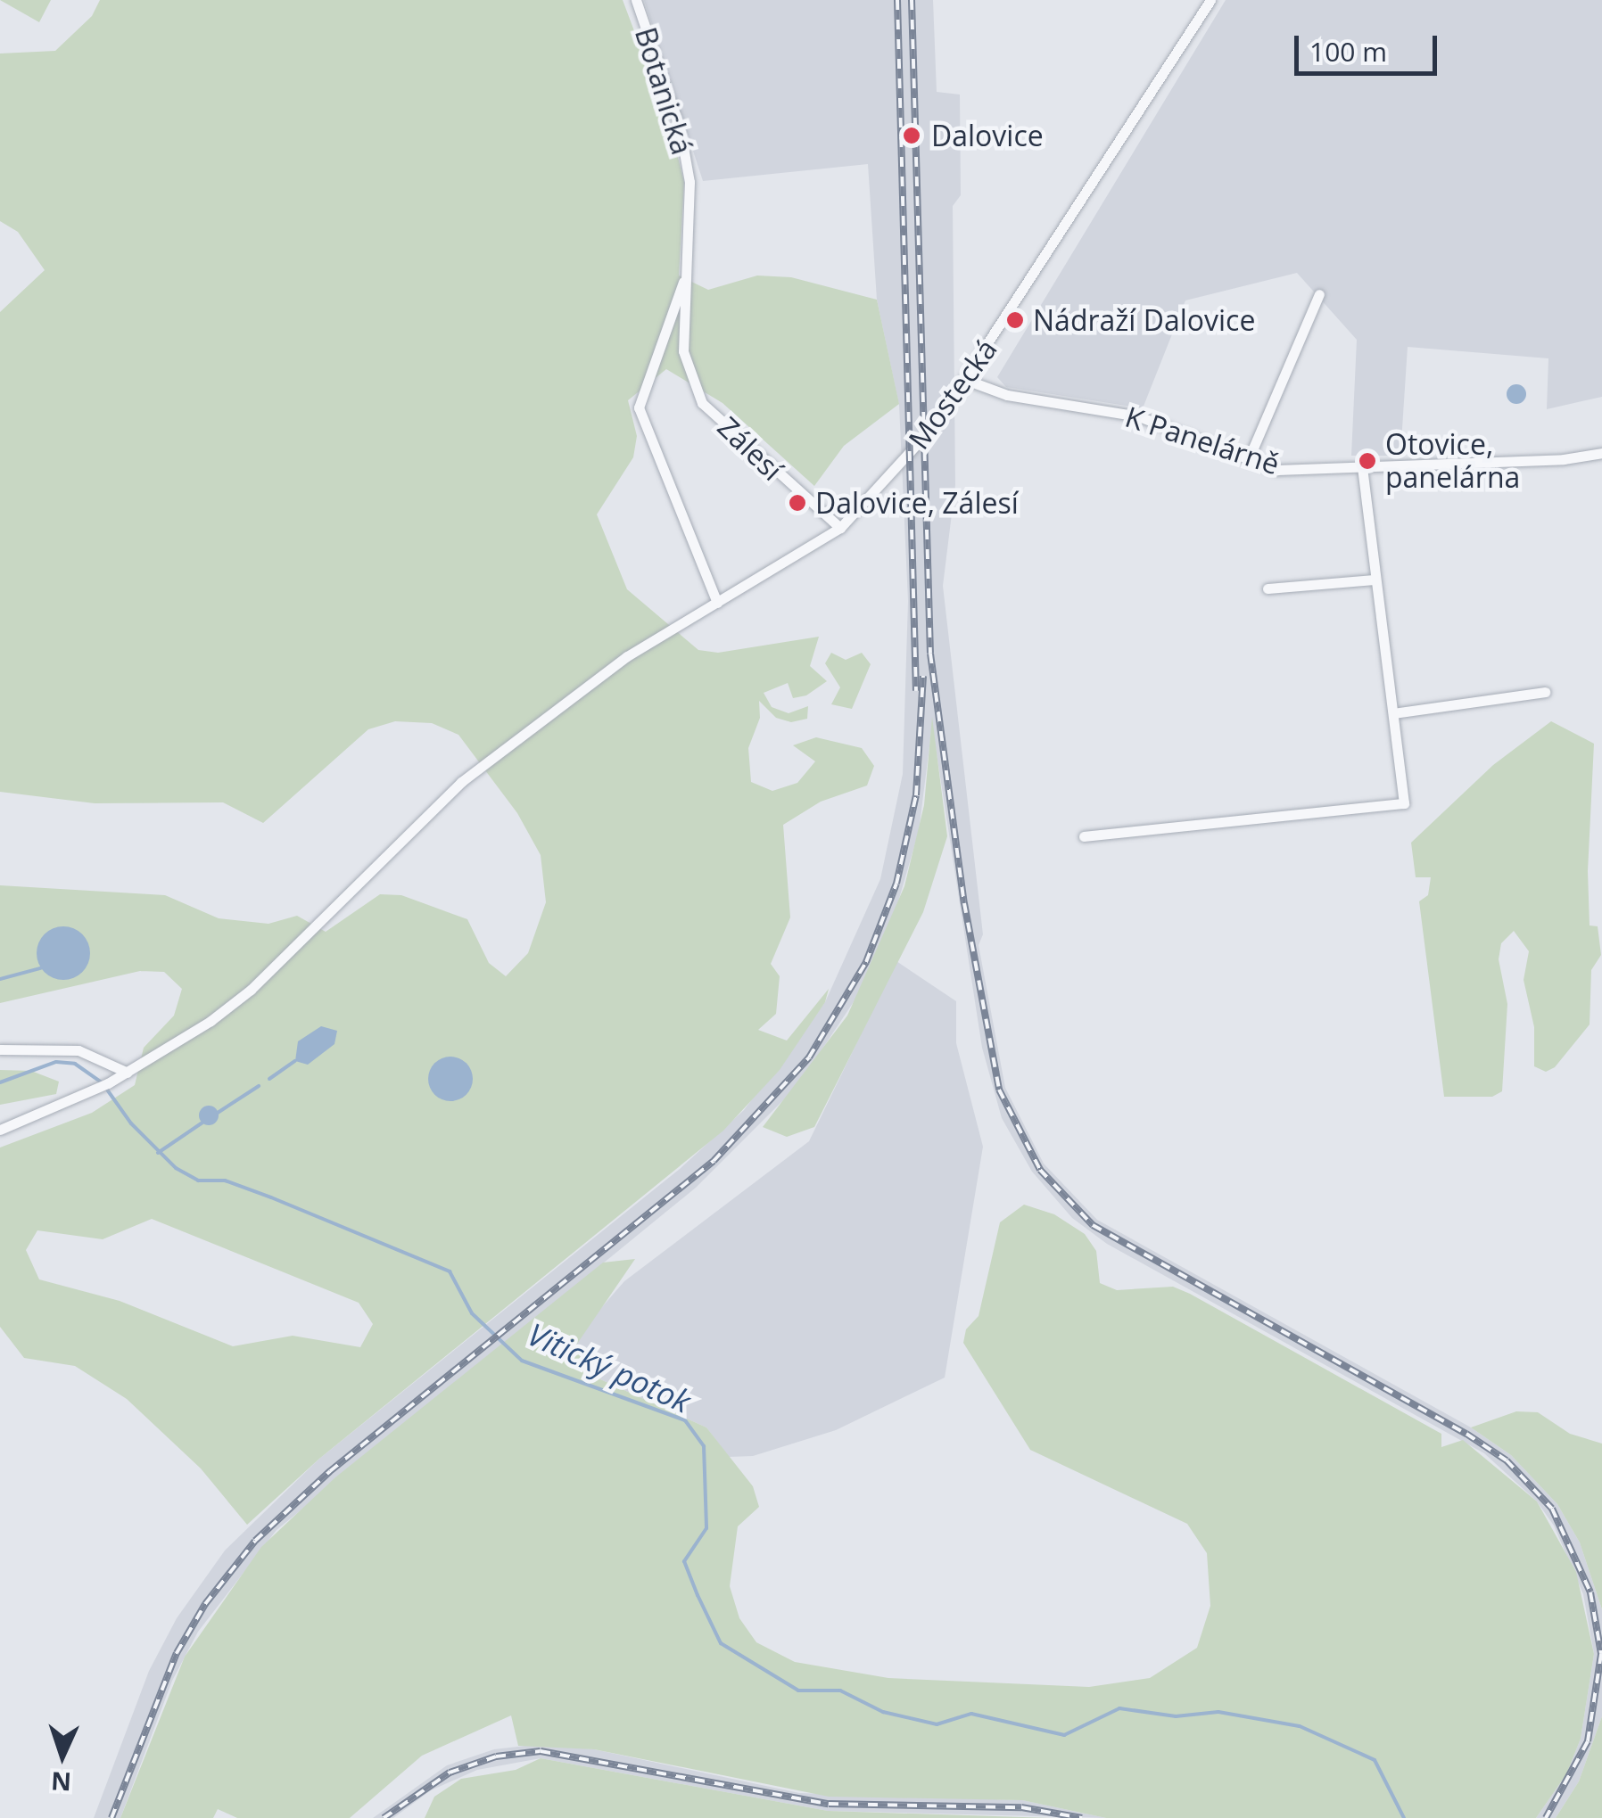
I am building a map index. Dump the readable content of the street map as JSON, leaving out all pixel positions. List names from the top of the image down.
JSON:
{
  "streets": {
    "street": [
      "Botanická",
      "Mostecká",
      "K Panelárně",
      "Zálesí"
    ]
  },
  "crossings": [
    ["Botanická", "Zálesí"],
    ["Mostecká", "K Panelárně"],
    ["Mostecká", "Zálesí"]
  ],
  "water": ["Vitický potok"],
  "places": [
    "Dalovice",
    "Nádraží Dalovice",
    "Otovice, panelárna",
    "Dalovice, Zálesí"
  ],
  "scale_bar": "100 m",
  "north": "bottom"
}
